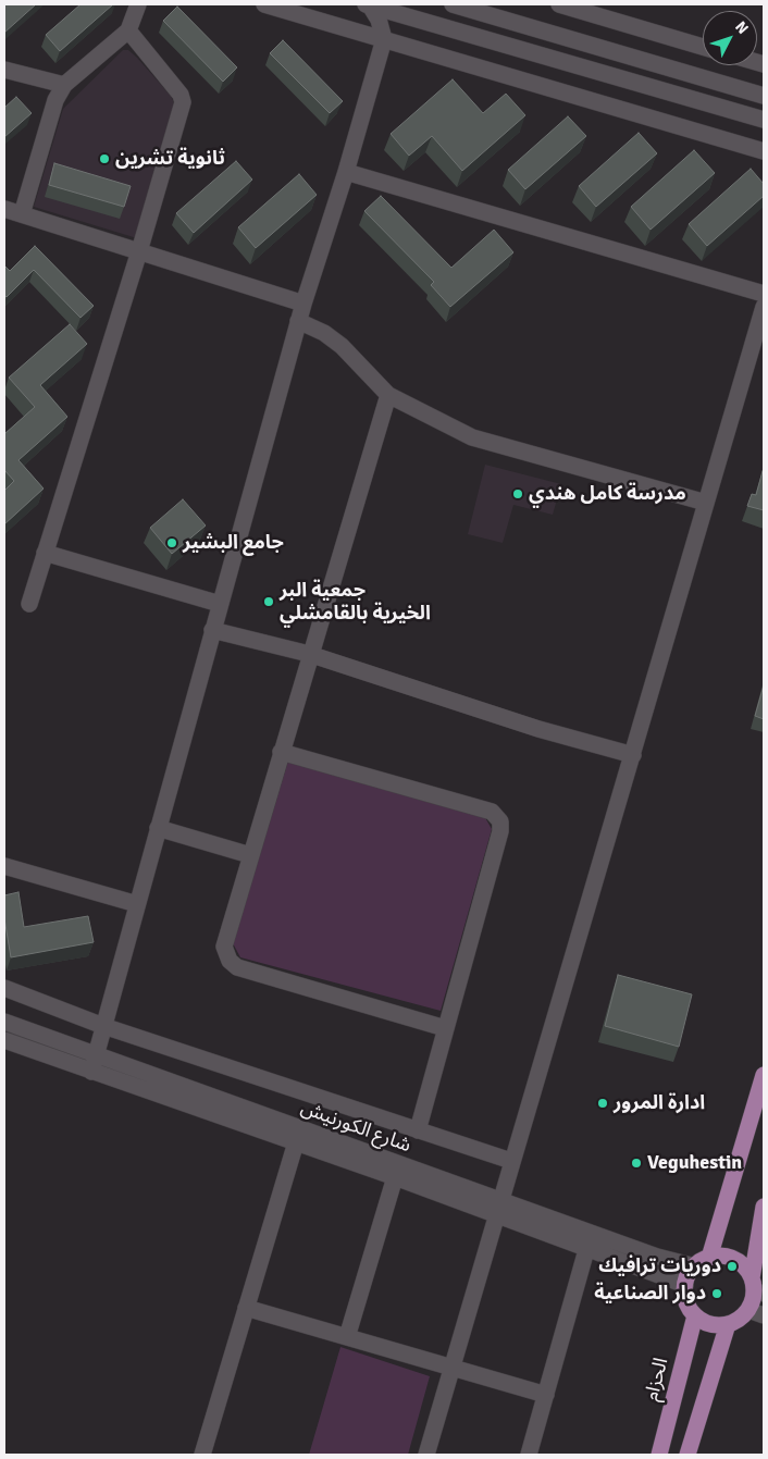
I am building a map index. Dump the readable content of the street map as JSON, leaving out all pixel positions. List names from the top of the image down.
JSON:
{
  "streets": {
    "main road": ["الحزام"],
    "street": ["شارع الكورنيش"]
  },
  "crossings": [
    ["شارع الكورنيش", "الحزام"]
  ],
  "places": [
    "ثانوية تشرين",
    "مدرسة كامل هندي",
    "جامع البشير",
    "جمعية البر الخيرية بالقامشلي",
    "ادارة المرور",
    "Veguhestin",
    "دوريات ترافيك",
    "دوار الصناعية"
  ],
  "north": "top right"
}
